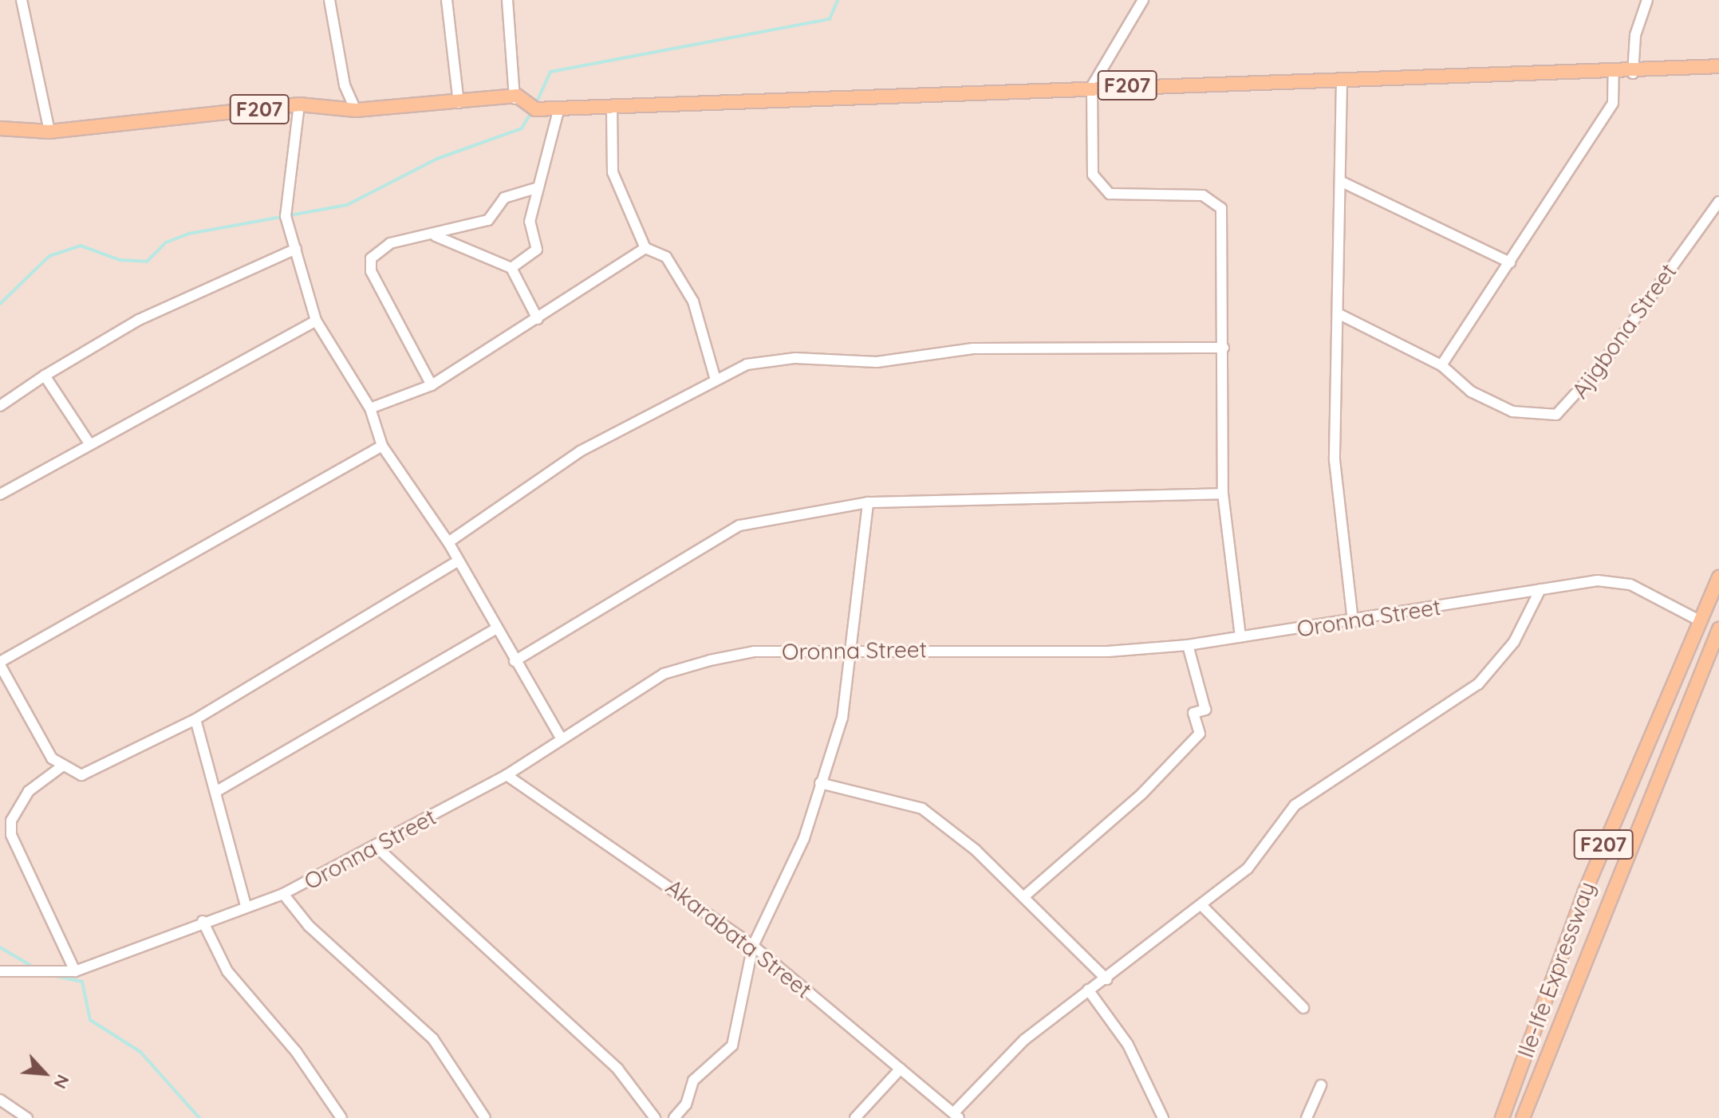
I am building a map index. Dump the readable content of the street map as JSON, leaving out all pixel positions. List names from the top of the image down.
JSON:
{
  "streets": {
    "main road": ["F207", "Ile-Ife Expressway"],
    "street": ["Ajigbona Street", "Oronna Street", "Akarabata Street"]
  },
  "crossings": [
    ["Oronna Street", "Akarabata Street"],
    ["Oronna Street", "Ile-Ife Expressway"]
  ],
  "north": "bottom right"
}
